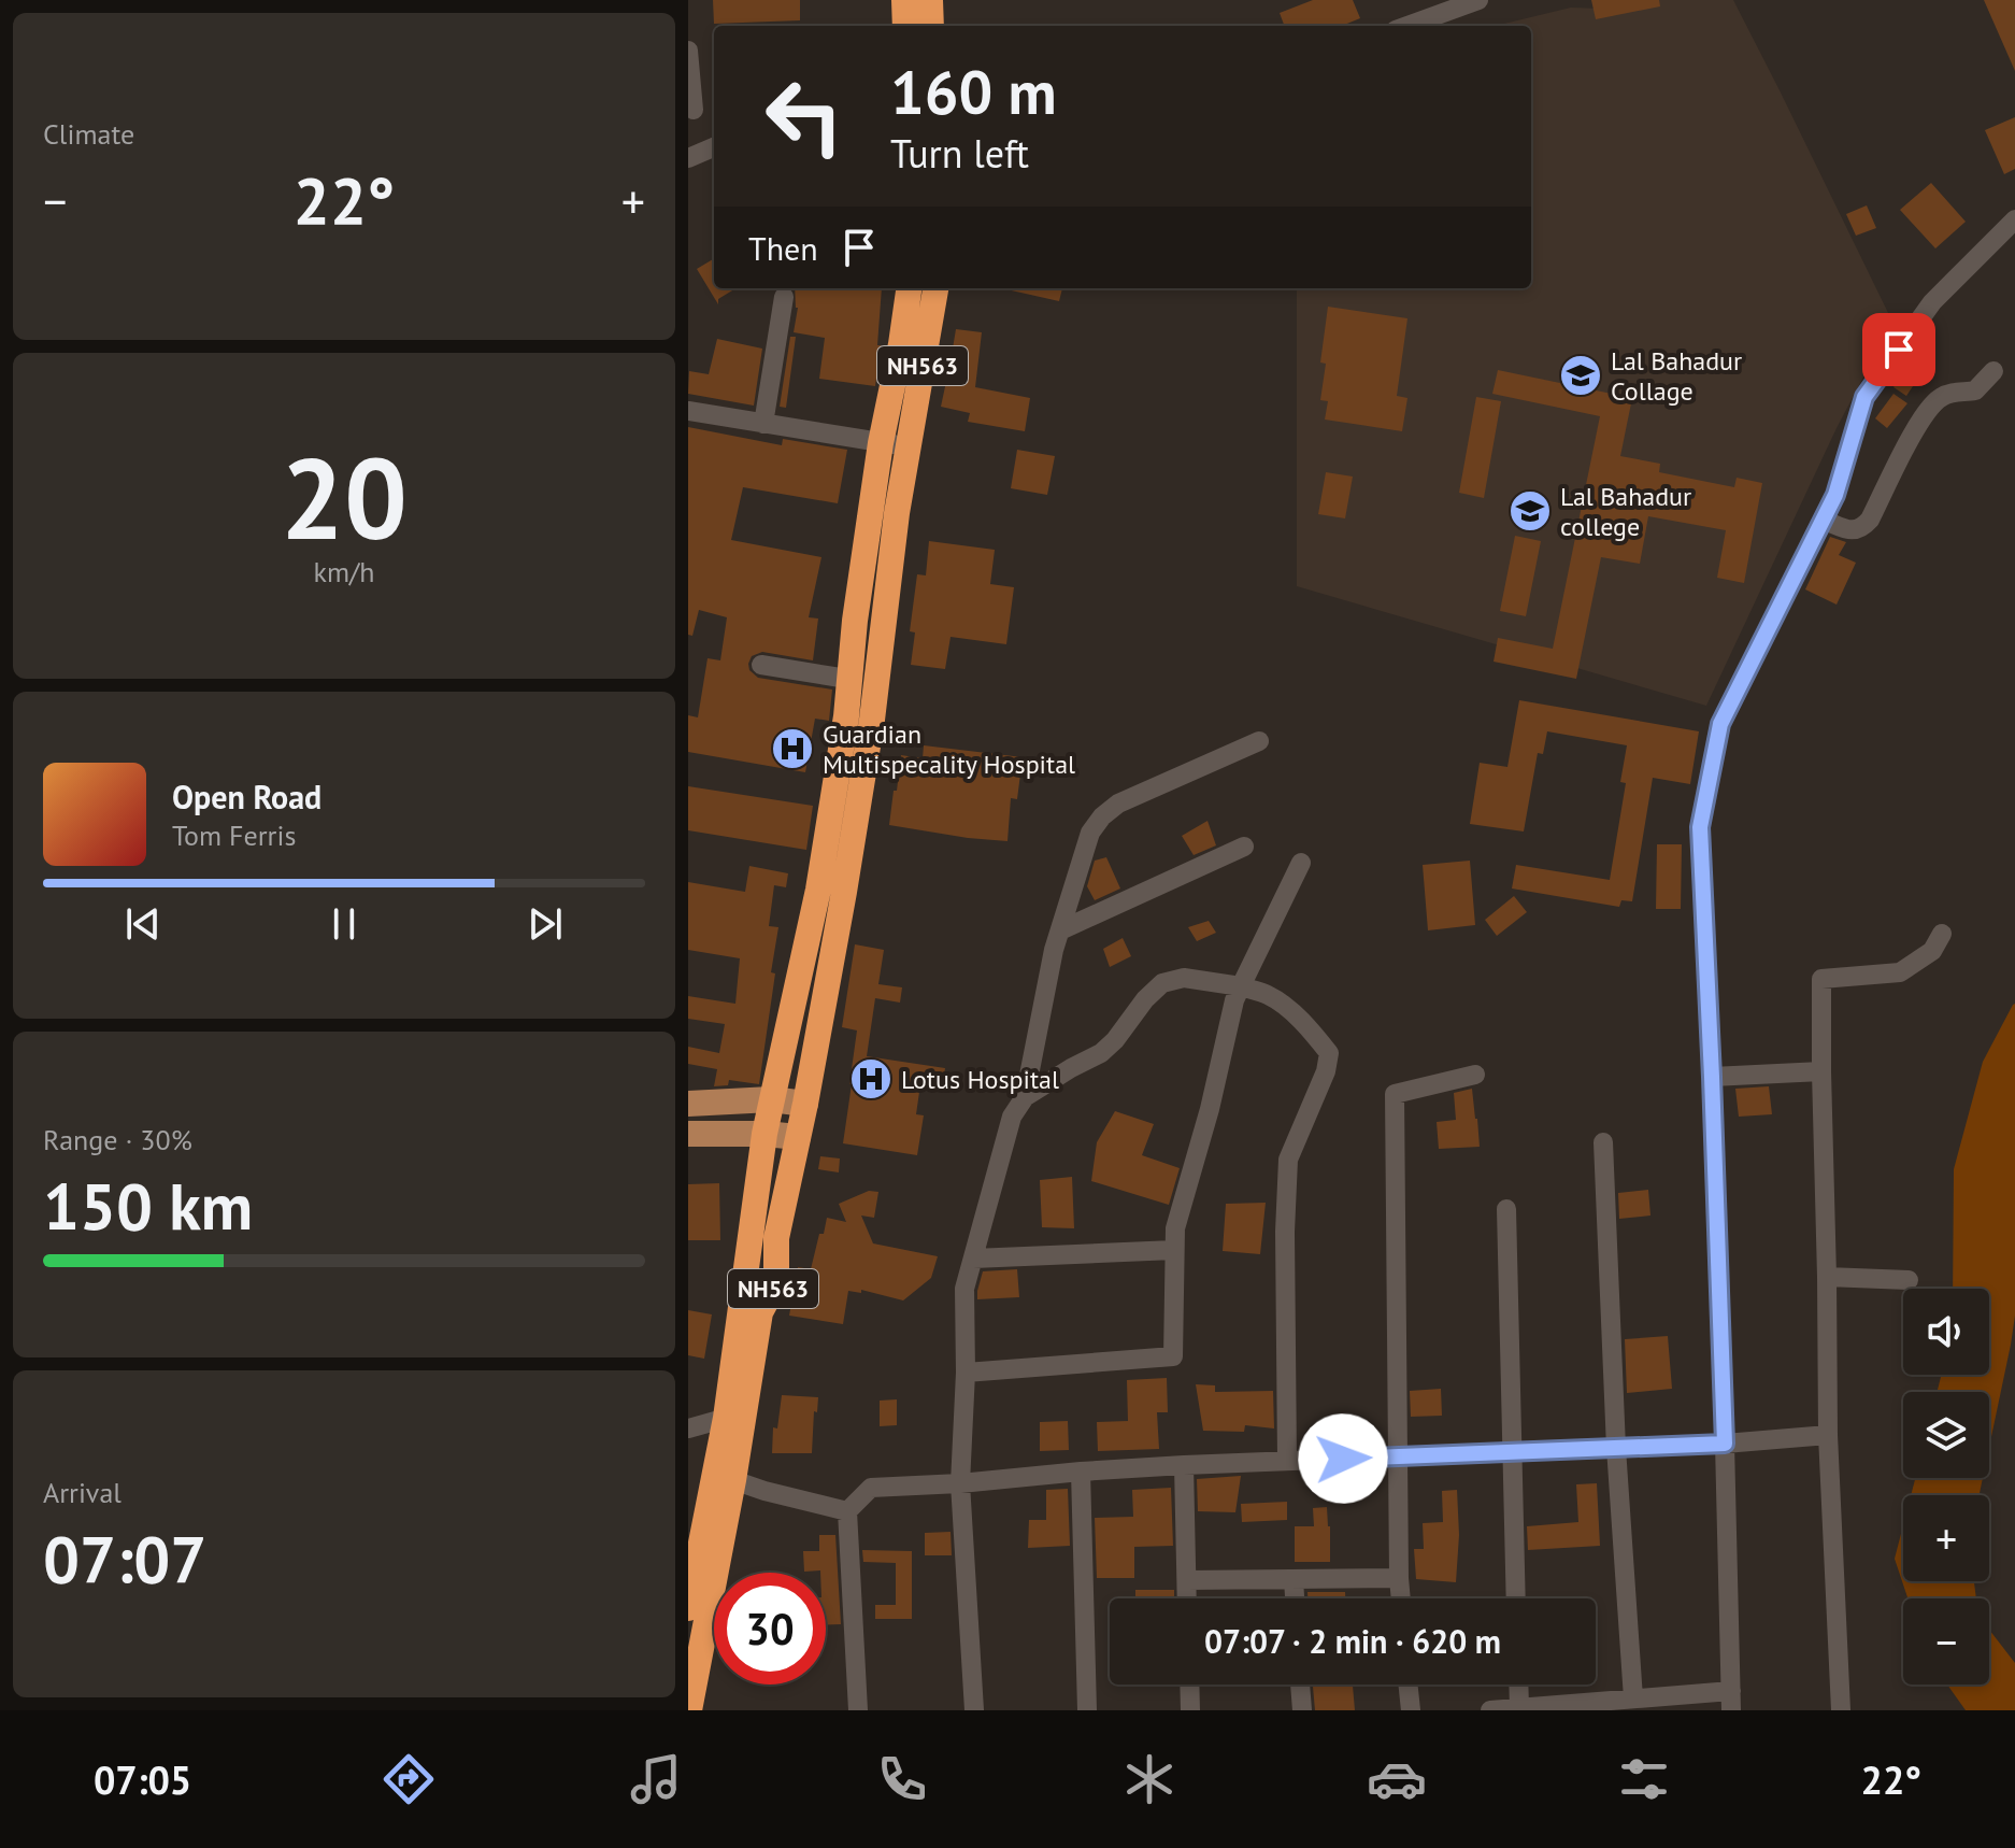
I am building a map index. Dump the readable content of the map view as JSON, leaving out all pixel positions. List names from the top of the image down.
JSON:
{
  "streets": {
    "highway": ["NH563"]
  },
  "places": {
    "school or university": ["Lal Bahadur Collage", "Lal Bahadur college"],
    "hospital": ["Guardian Multispecality Hospital", "Lotus Hospital"]
  },
  "page": {
    "tile": [
      "Climate",
      ["20", "km/h"],
      ["Range · 30%", "150 km"],
      ["Arrival", "07:07"]
    ],
    "turn": ["160 m", "Turn left"],
    "heat": ["−", "22°", "+"],
    "then": "Then",
    "song": ["Open Road", "Tom Ferris"],
    "map_buttons": ["+", "−"],
    "limit": "30",
    "trip": "07:07 · 2 min · 620 m",
    "tabs": ["07:05", "22°"]
  }
}
